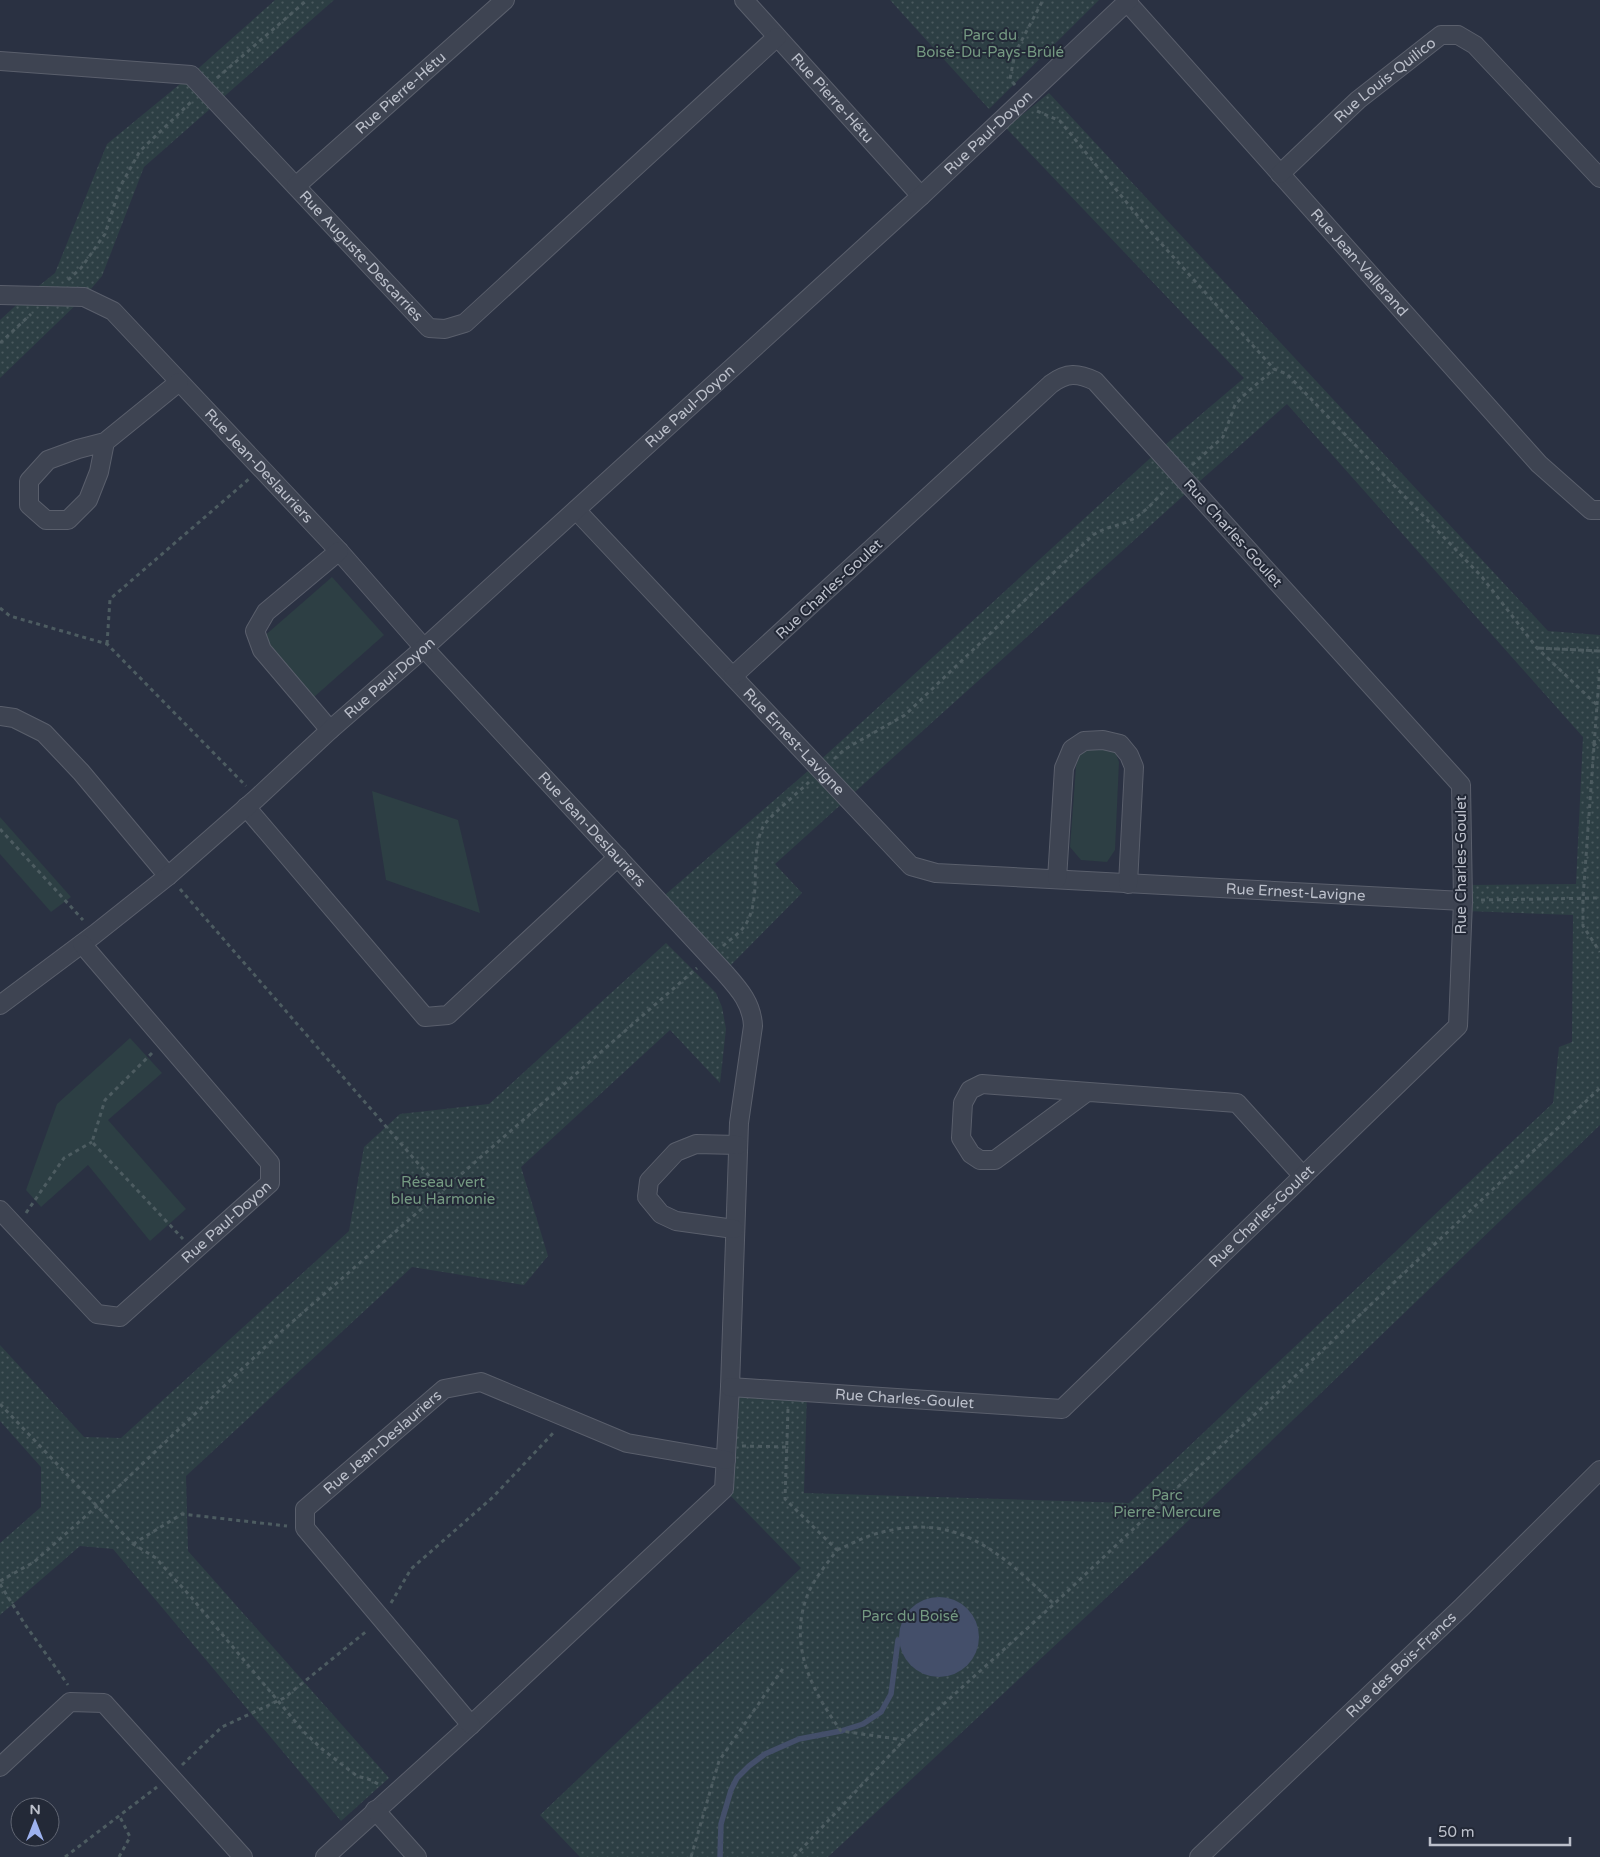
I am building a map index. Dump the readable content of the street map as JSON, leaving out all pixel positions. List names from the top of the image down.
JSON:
{
  "streets": {
    "street": [
      "Rue Louis-Quilico",
      "Rue Pierre-Hétu",
      "Rue Paul-Doyon",
      "Rue Auguste-Descarries",
      "Rue Jean-Vallerand",
      "Rue Jean-Deslauriers",
      "Rue Charles-Goulet",
      "Rue Ernest-Lavigne",
      "Rue des Bois-Francs"
    ]
  },
  "crossings": [
    ["Rue Louis-Quilico", "Rue Jean-Vallerand"],
    ["Rue Pierre-Hétu", "Rue Paul-Doyon"],
    ["Rue Pierre-Hétu", "Rue Auguste-Descarries"],
    ["Rue Paul-Doyon", "Rue Jean-Vallerand"],
    ["Rue Paul-Doyon", "Rue Jean-Deslauriers"],
    ["Rue Paul-Doyon", "Rue Ernest-Lavigne"],
    ["Rue Jean-Deslauriers", "Rue Charles-Goulet"],
    ["Rue Charles-Goulet", "Rue Ernest-Lavigne"]
  ],
  "parks": [
    "Parc du Boisé-Du-Pays-Brûlé",
    "Réseau vert bleu Harmonie",
    "Parc Pierre-Mercure",
    "Parc du Boisé"
  ],
  "scale_bar": "50 m",
  "north": "top"
}
